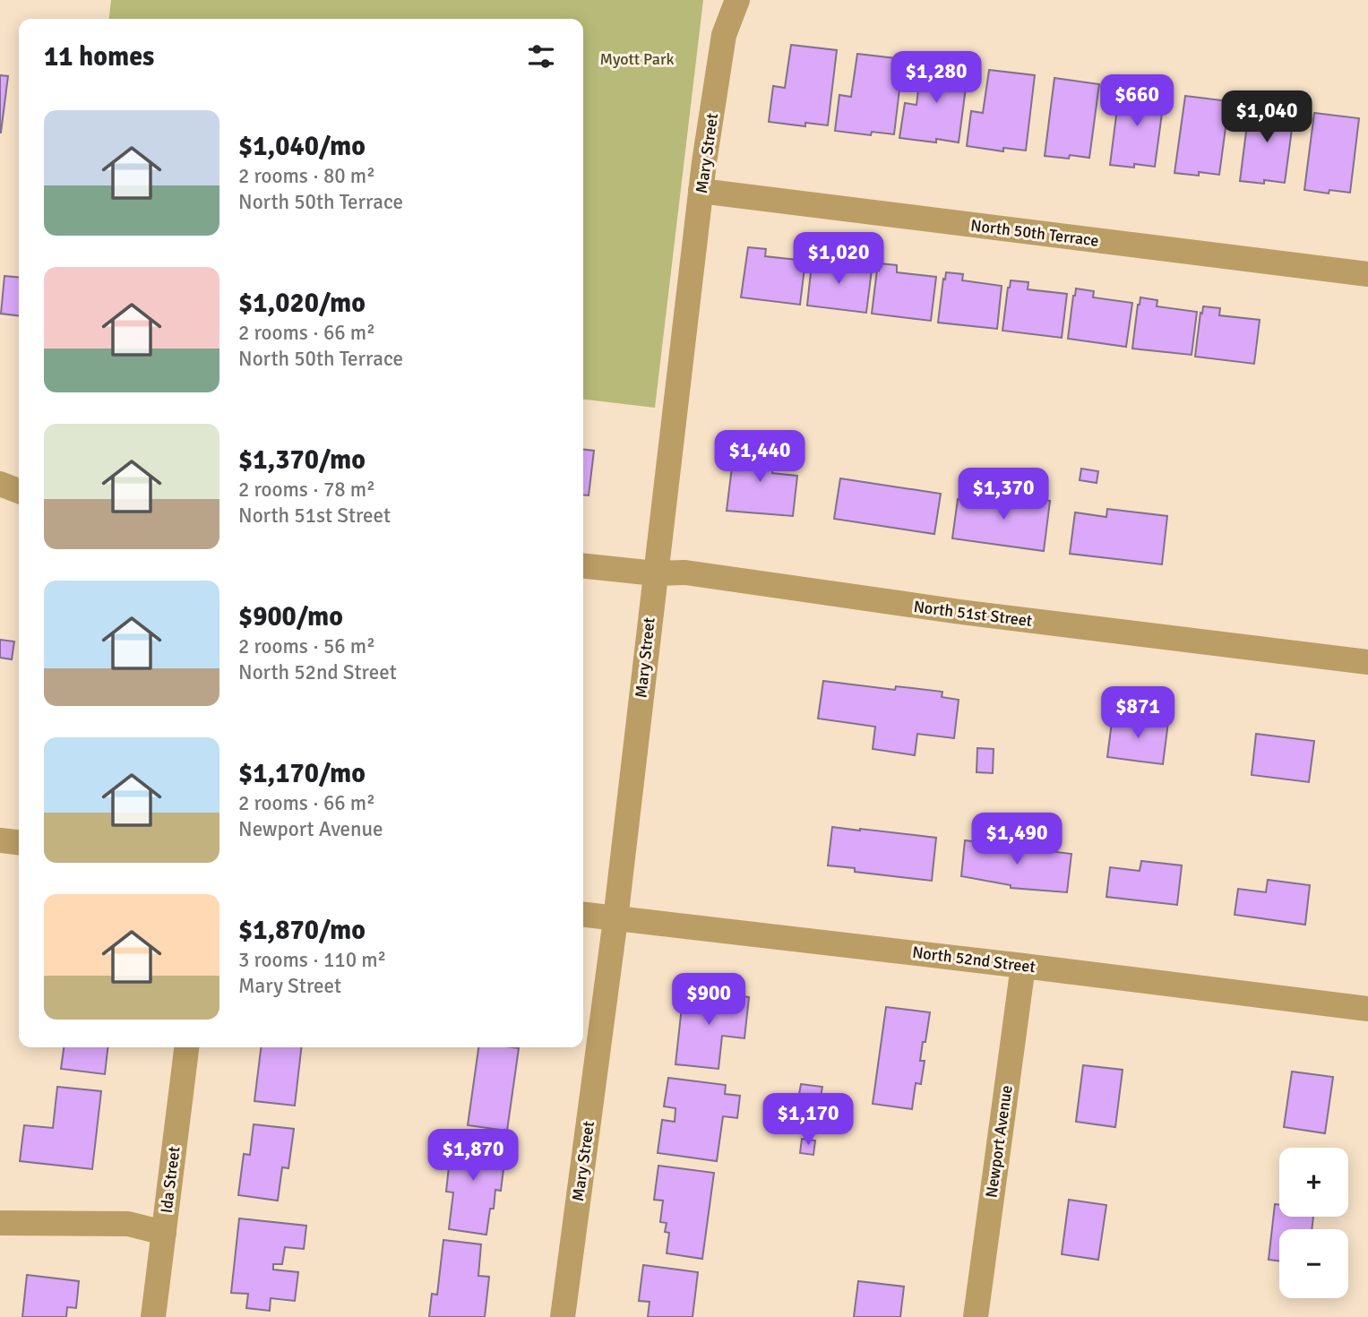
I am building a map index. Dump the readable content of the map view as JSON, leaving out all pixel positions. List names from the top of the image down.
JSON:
{
  "streets": {
    "street": [
      "Mary Street",
      "North 50th Terrace",
      "North 51st Street",
      "North 52nd Street",
      "Newport Avenue",
      "Ida Street"
    ]
  },
  "crossings": [
    ["Mary Street", "North 50th Terrace"],
    ["Mary Street", "North 51st Street"],
    ["Mary Street", "North 52nd Street"],
    ["North 52nd Street", "Newport Avenue"]
  ],
  "parks": ["Myott Park"],
  "page": {
    "heading": "11 homes",
    "price": [
      "$1,280",
      "$660",
      "$1,040",
      "$1,020",
      "$1,440",
      "$1,370",
      "$871",
      "$1,490",
      "$900",
      "$1,170",
      "$1,870"
    ],
    "list": [
      {
        "name": "$1,040/mo",
        "note": "2 rooms · 80 m² · North 50th Terrace"
      },
      {
        "name": "$1,020/mo",
        "note": "2 rooms · 66 m² · North 50th Terrace"
      },
      {
        "name": "$1,370/mo",
        "note": "2 rooms · 78 m² · North 51st Street"
      },
      {
        "name": "$900/mo",
        "note": "2 rooms · 56 m² · North 52nd Street"
      },
      {
        "name": "$1,170/mo",
        "note": "2 rooms · 66 m² · Newport Avenue"
      },
      {
        "name": "$1,870/mo",
        "note": "3 rooms · 110 m² · Mary Street"
      }
    ],
    "map_buttons": ["+", "−"]
  }
}
